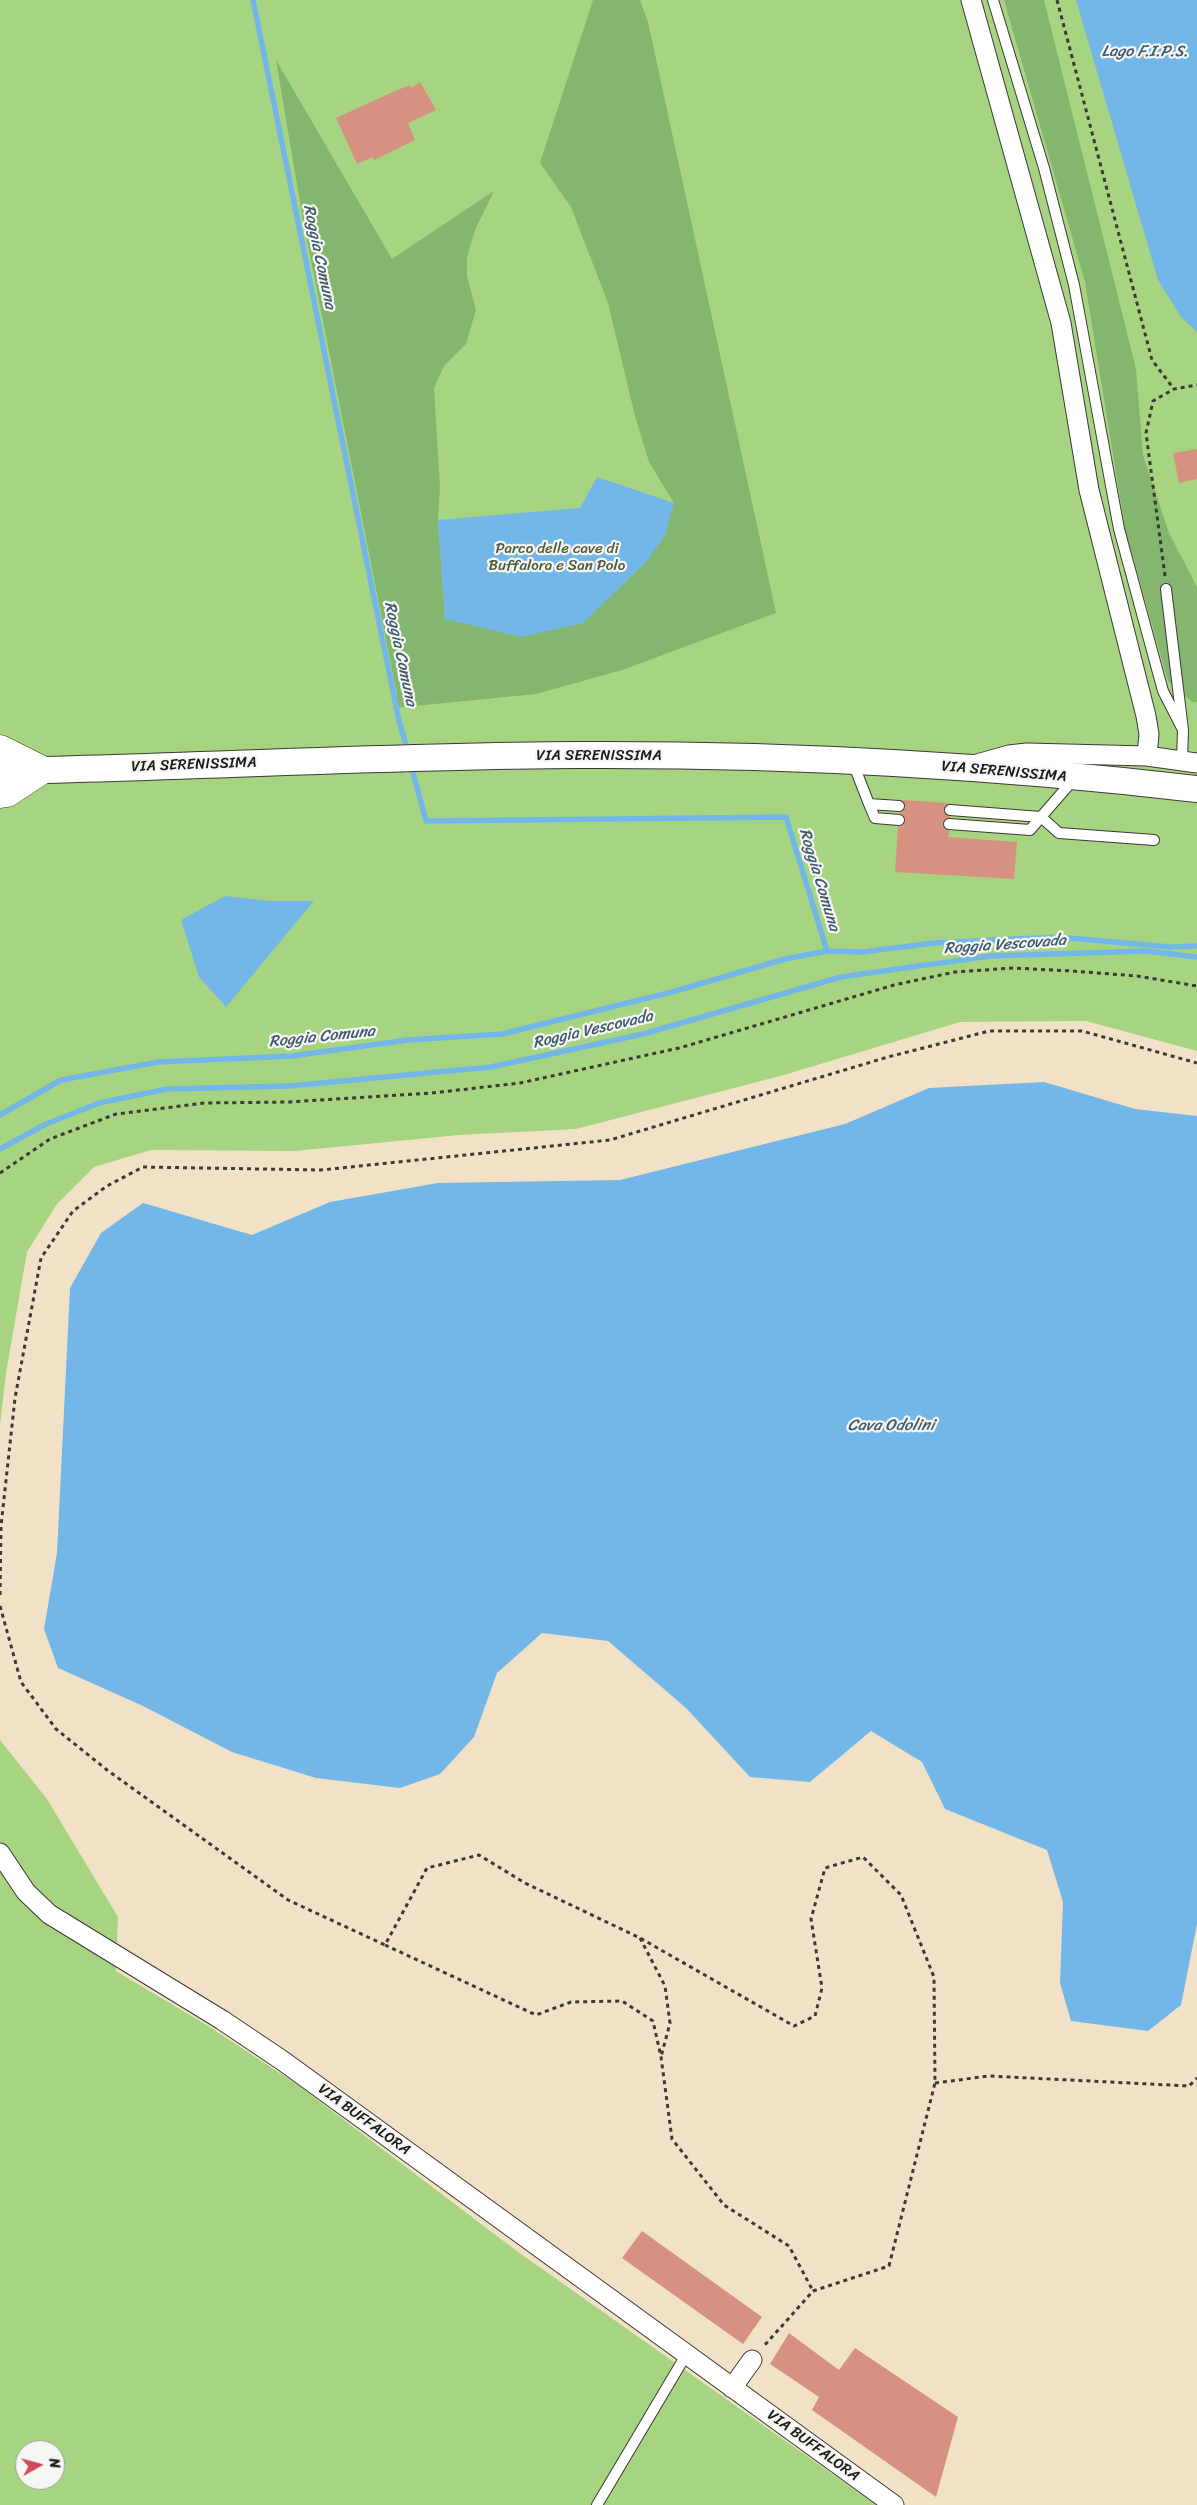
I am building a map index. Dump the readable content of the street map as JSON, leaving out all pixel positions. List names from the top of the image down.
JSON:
{
  "streets": {
    "main road": ["VIA SERENISSIMA"],
    "street": ["VIA BUFFALORA"]
  },
  "water": [
    "Lago F.I.P.S.",
    "Roggia Comuna",
    "Roggia Vescovada",
    "Cava Odolini"
  ],
  "parks": ["Parco delle cave di Buffalora e San Polo"],
  "north": "right"
}
